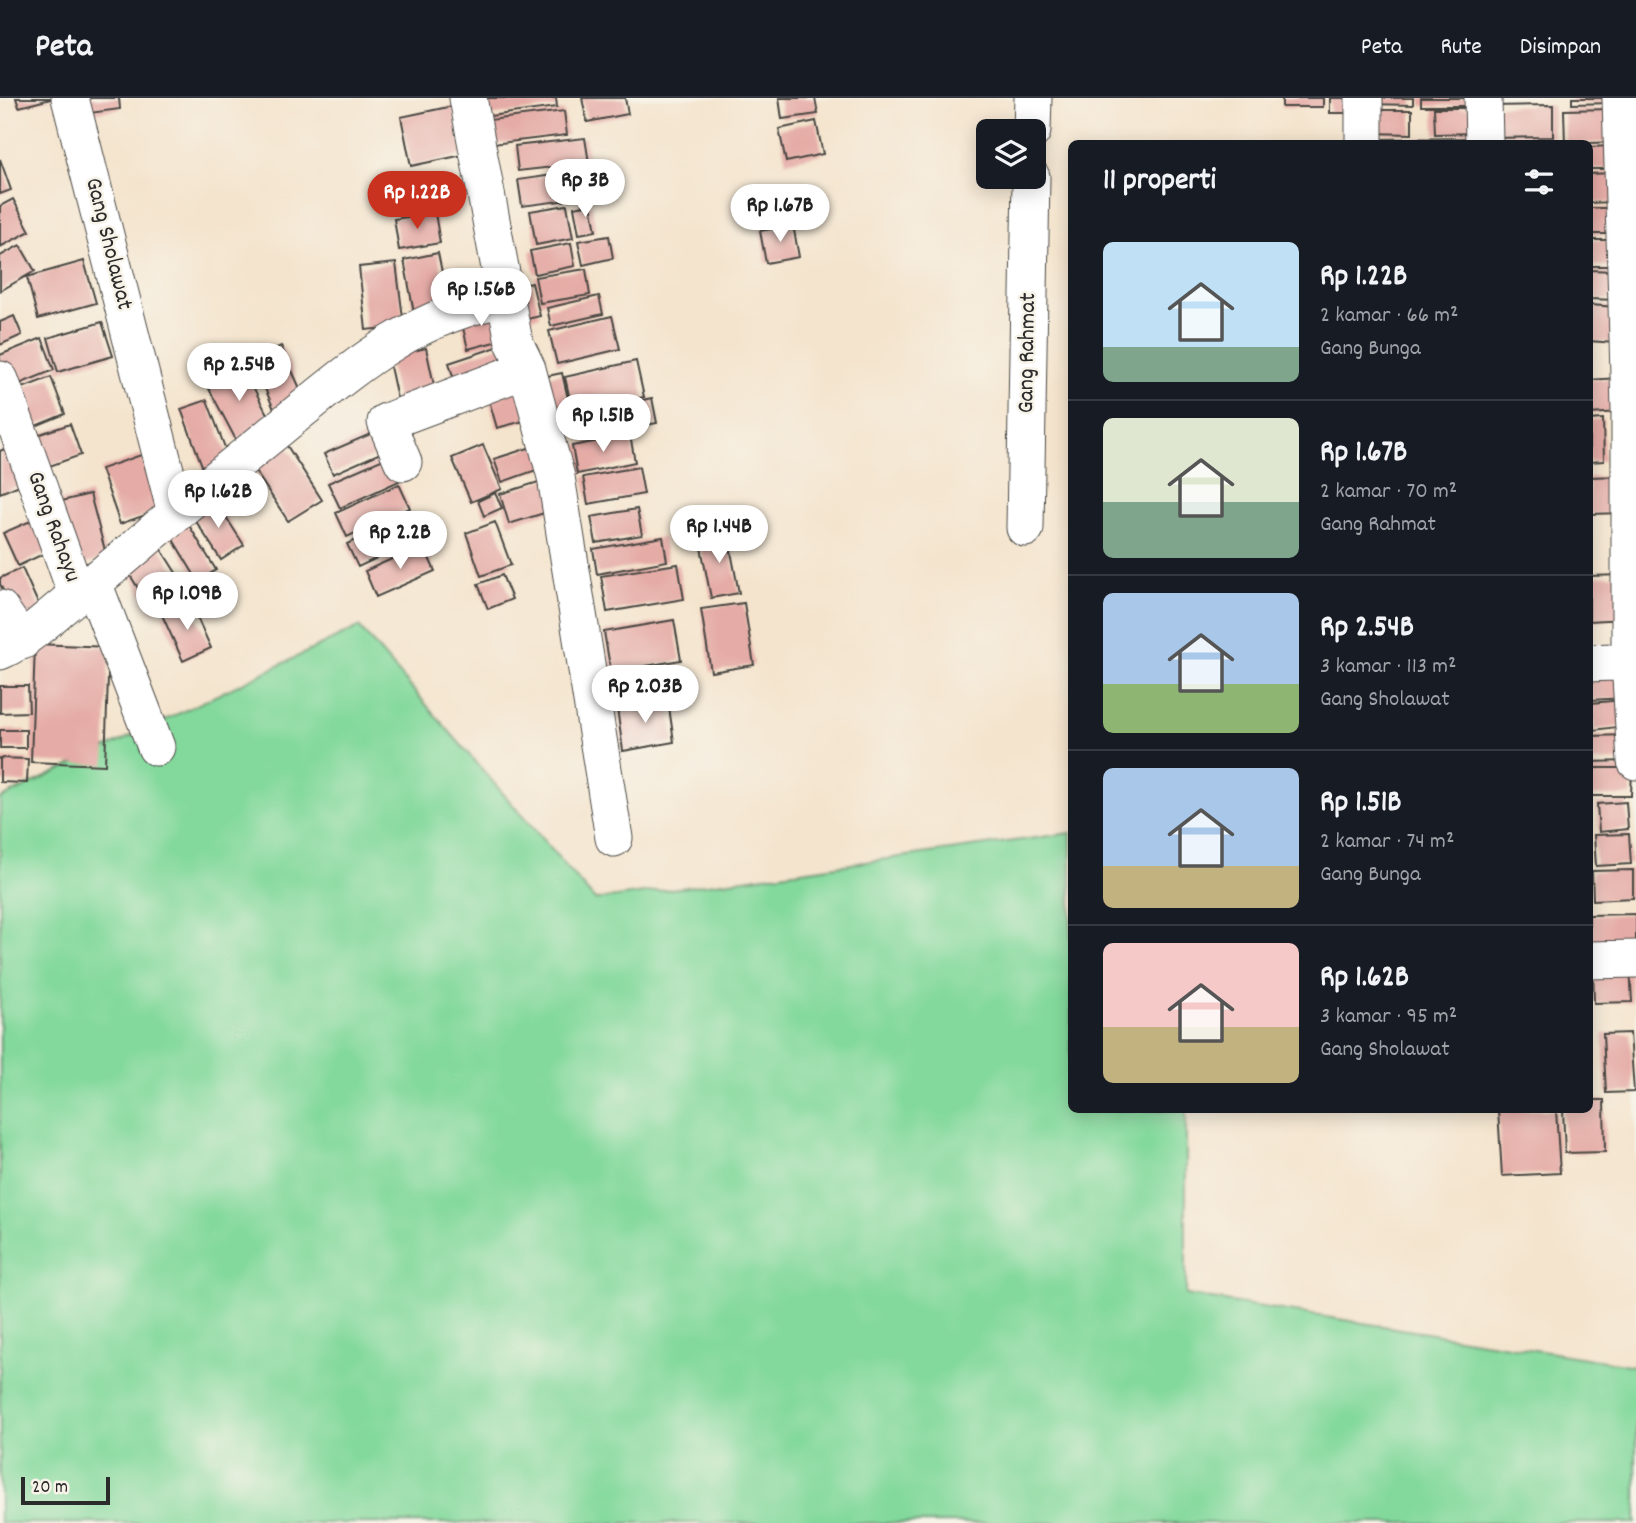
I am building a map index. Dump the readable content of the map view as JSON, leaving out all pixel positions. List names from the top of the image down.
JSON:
{
  "streets": {
    "street": ["Gang Sholawat", "Gang Rahmat", "Gang Rahayu"]
  },
  "scale_bar": "20 m",
  "page": {
    "header": "Peta",
    "nav": ["Peta", "Rute", "Disimpan"],
    "heading": "11 properti",
    "price": [
      "Rp 3B",
      "Rp 1.22B",
      "Rp 1.67B",
      "Rp 1.56B",
      "Rp 2.54B",
      "Rp 1.51B",
      "Rp 1.62B",
      "Rp 1.44B",
      "Rp 2.2B",
      "Rp 1.09B",
      "Rp 2.03B"
    ],
    "list": [
      {
        "name": "Rp 1.22B",
        "note": "2 kamar · 66 m² · Gang Bunga"
      },
      {
        "name": "Rp 1.67B",
        "note": "2 kamar · 70 m² · Gang Rahmat"
      },
      {
        "name": "Rp 2.54B",
        "note": "3 kamar · 113 m² · Gang Sholawat"
      },
      {
        "name": "Rp 1.51B",
        "note": "2 kamar · 74 m² · Gang Bunga"
      },
      {
        "name": "Rp 1.62B",
        "note": "3 kamar · 95 m² · Gang Sholawat"
      }
    ],
    "scale": "20 m"
  }
}
